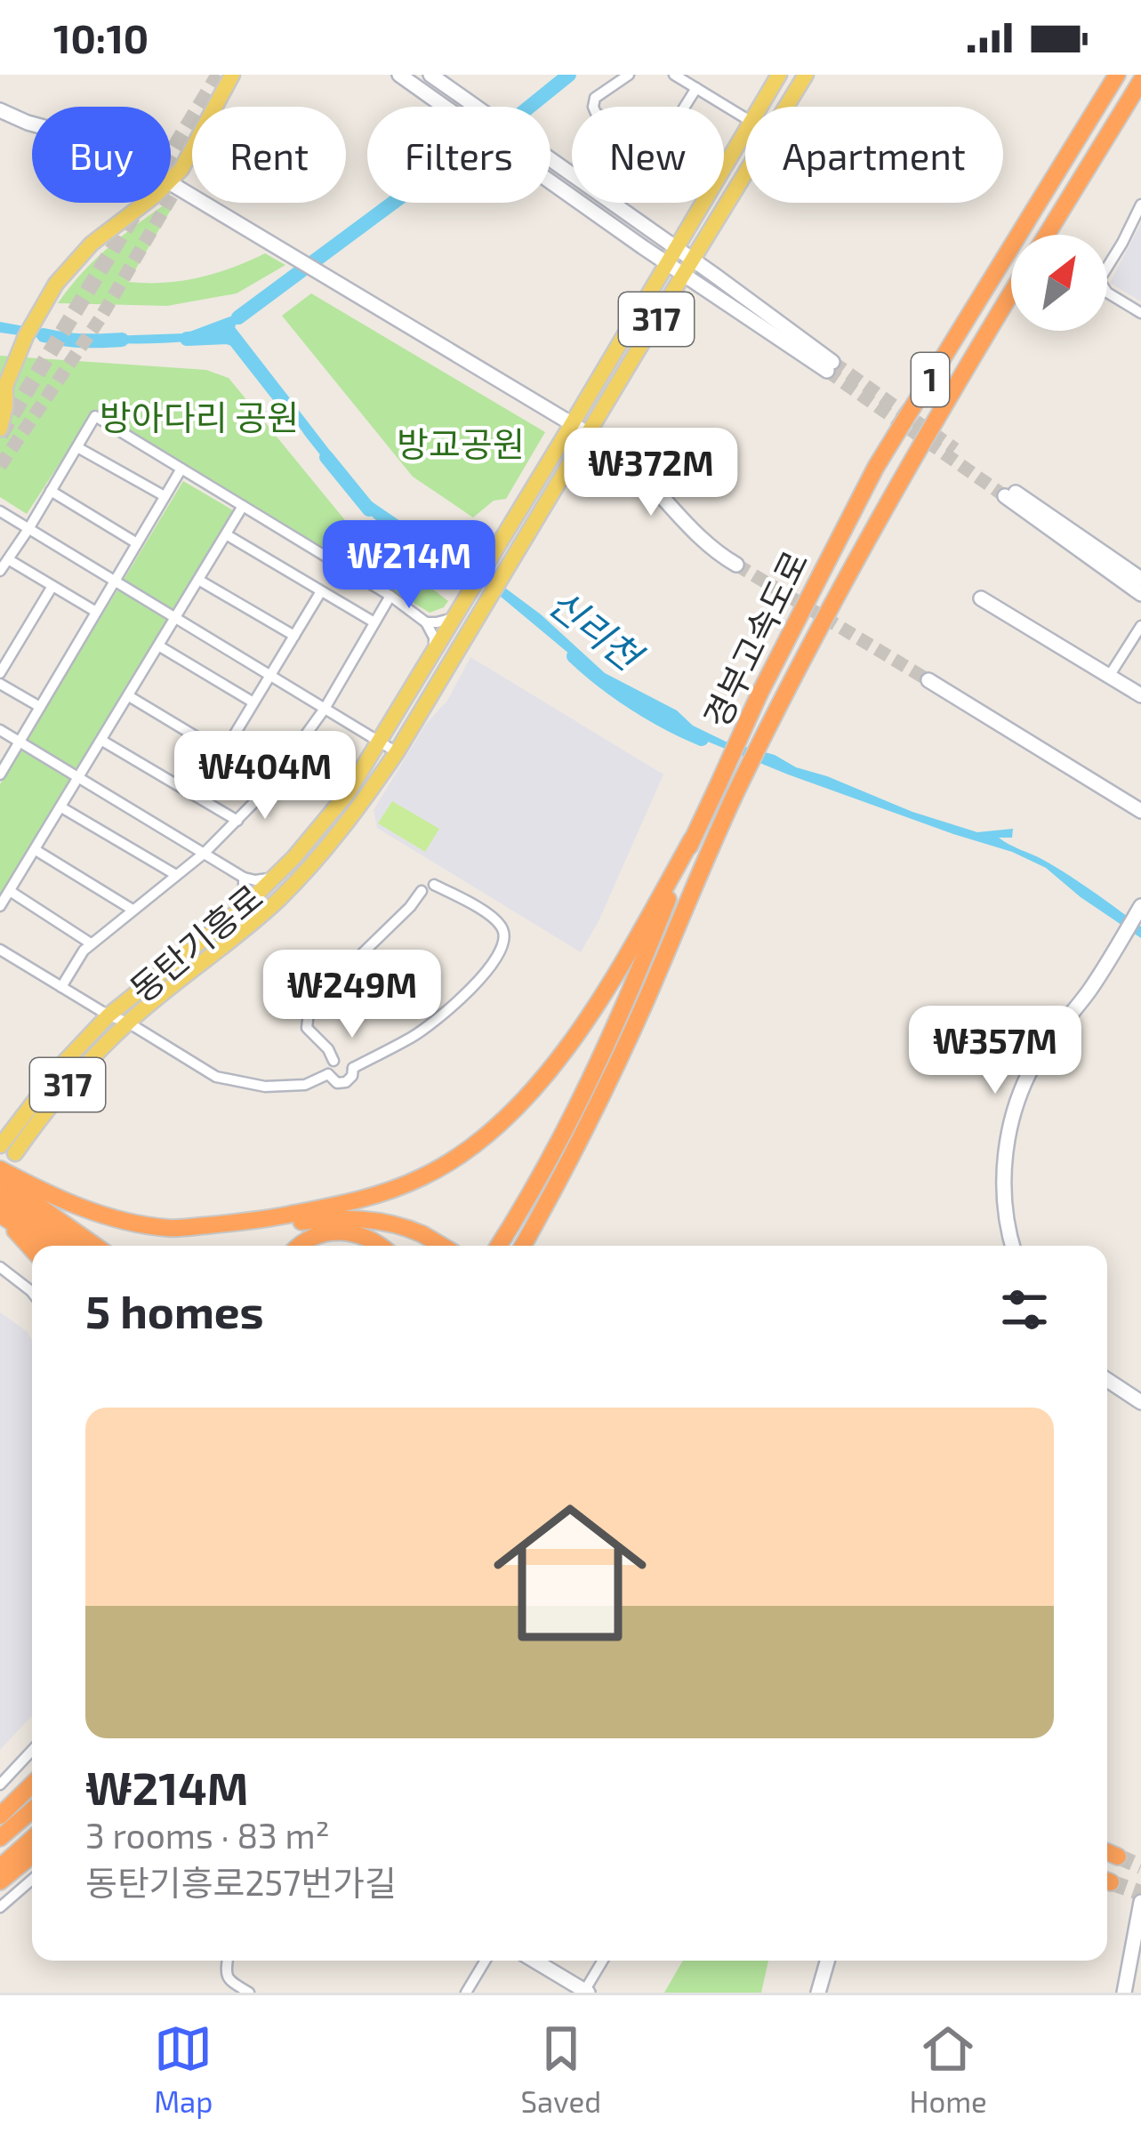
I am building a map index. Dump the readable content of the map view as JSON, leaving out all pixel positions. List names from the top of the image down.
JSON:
{
  "streets": {
    "highway": ["1", "경부고속도로"],
    "main road": ["317", "동탄기흥로"]
  },
  "water": ["신리천"],
  "parks": ["방아다리 공원", "방교공원"],
  "north": "top right",
  "page": {
    "status": "10:10",
    "chip": [
      "Buy",
      "Rent",
      "Filters",
      "New",
      "Apartment"
    ],
    "price": [
      "₩372M",
      "₩214M",
      "₩404M",
      "₩249M",
      "₩357M"
    ],
    "heading": "5 homes",
    "list": [
      {
        "name": "₩214M",
        "note": "3 rooms · 83 m² · 동탄기흥로257번가길"
      }
    ],
    "tabs": ["Map", "Saved", "Home"]
  }
}
